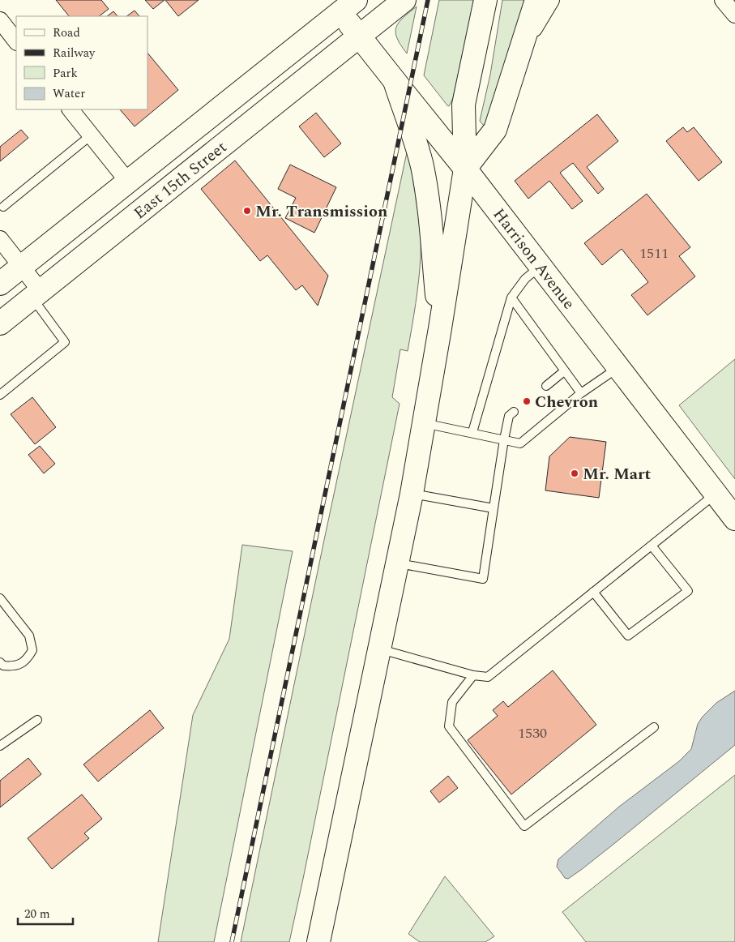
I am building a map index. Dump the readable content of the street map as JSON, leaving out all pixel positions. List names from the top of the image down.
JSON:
{
  "streets": {
    "main road": ["East 15th Street", "Harrison Avenue"]
  },
  "crossings": [
    ["East 15th Street", "Harrison Avenue"]
  ],
  "places": ["Mr. Transmission", "Chevron", "Mr. Mart"],
  "house_numbers": ["1511", "1530"],
  "legend": [
    "Road",
    "Railway",
    "Park",
    "Water"
  ],
  "scale_bar": "20 m"
}
